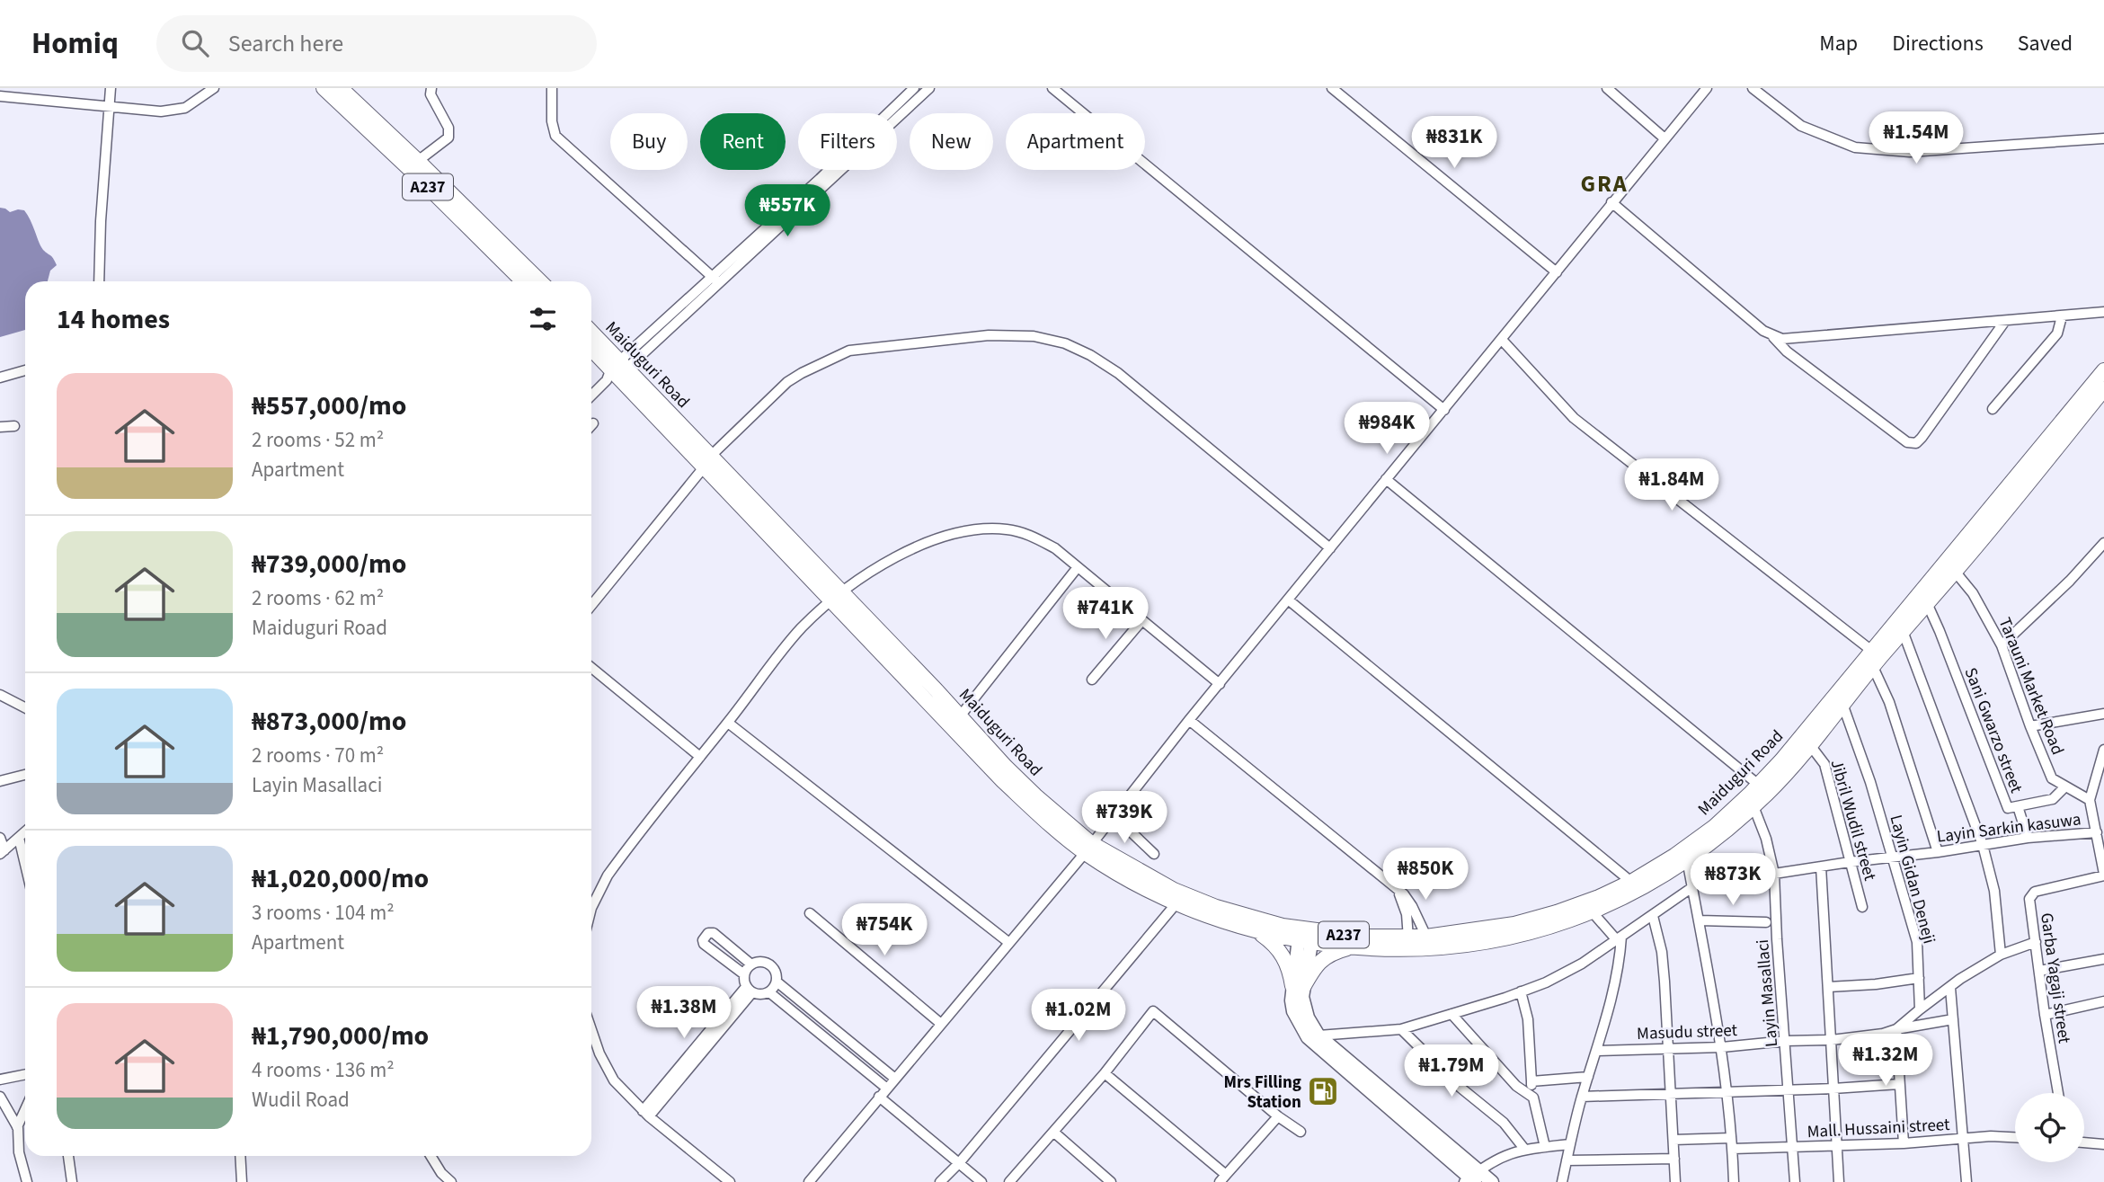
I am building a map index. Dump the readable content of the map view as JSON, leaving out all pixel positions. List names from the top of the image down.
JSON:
{
  "streets": {
    "highway": ["A237", "Maiduguri Road"],
    "street": [
      "Tarauni Market Road",
      "Sani Gwarzo street",
      "Jibril Wudil street",
      "Layin Sarkin kasuwa",
      "Layin Gidan Deneji",
      "Garba Yagaji street",
      "Layin Masallaci",
      "Masudu street",
      "Mall. Hussaini street"
    ]
  },
  "crossings": [
    ["Maiduguri Road", "Tarauni Market Road"],
    ["Maiduguri Road", "Sani Gwarzo street"],
    ["Maiduguri Road", "Jibril Wudil street"],
    ["Maiduguri Road", "Layin Gidan Deneji"],
    ["Maiduguri Road", "Layin Masallaci"],
    ["Tarauni Market Road", "Sani Gwarzo street"],
    ["Jibril Wudil street", "Layin Sarkin kasuwa"],
    ["Layin Sarkin kasuwa", "Layin Gidan Deneji"],
    ["Layin Sarkin kasuwa", "Layin Masallaci"],
    ["Layin Gidan Deneji", "Masudu street"],
    ["Layin Masallaci", "Masudu street"],
    ["Layin Masallaci", "Mall. Hussaini street"]
  ],
  "districts": ["GRA"],
  "places": {
    "fuel station": ["Mrs Filling Station"]
  },
  "page": {
    "header": "Homiq",
    "search": "Search here",
    "nav": ["Map", "Directions", "Saved"],
    "price": [
      "₦1.54M",
      "₦831K",
      "₦557K",
      "₦984K",
      "₦1.84M",
      "₦741K",
      "₦739K",
      "₦850K",
      "₦873K",
      "₦754K",
      "₦1.38M",
      "₦1.02M",
      "₦1.32M",
      "₦1.79M"
    ],
    "chip": [
      "Buy",
      "Rent",
      "Filters",
      "New",
      "Apartment"
    ],
    "heading": "14 homes",
    "list": [
      {
        "name": "₦557,000/mo",
        "note": "2 rooms · 52 m² · Apartment"
      },
      {
        "name": "₦739,000/mo",
        "note": "2 rooms · 62 m² · Maiduguri Road"
      },
      {
        "name": "₦873,000/mo",
        "note": "2 rooms · 70 m² · Layin Masallaci"
      },
      {
        "name": "₦1,020,000/mo",
        "note": "3 rooms · 104 m² · Apartment"
      },
      {
        "name": "₦1,790,000/mo",
        "note": "4 rooms · 136 m² · Wudil Road"
      }
    ]
  }
}
